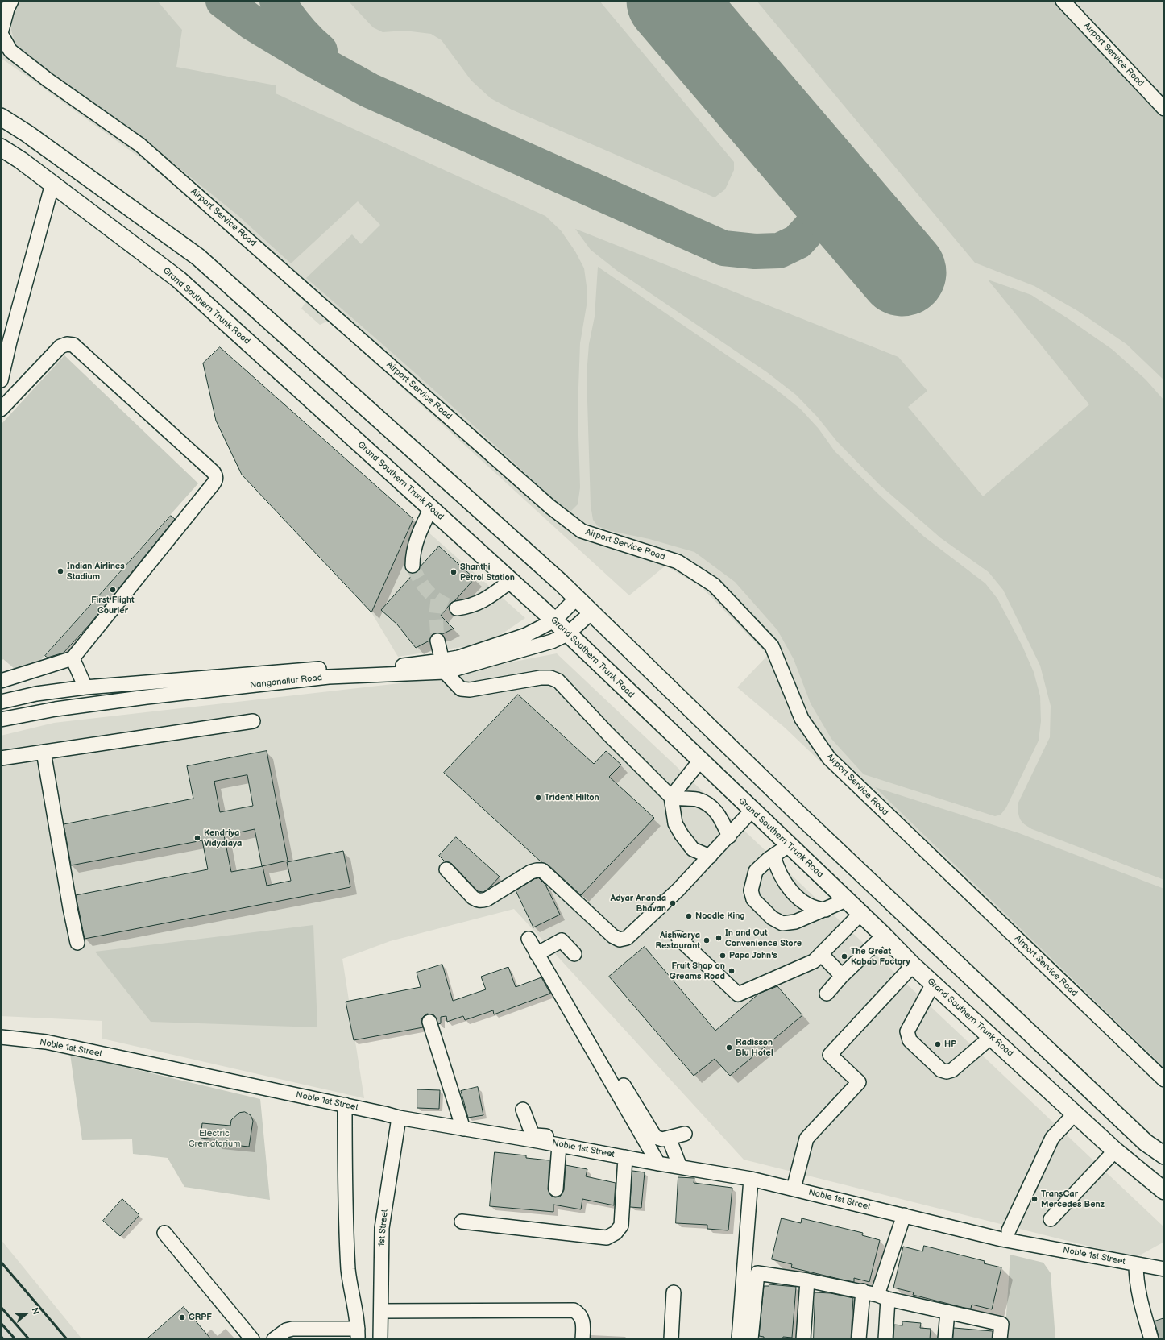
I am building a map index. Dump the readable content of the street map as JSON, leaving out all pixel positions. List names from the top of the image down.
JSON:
{
  "streets": {
    "main road": ["Grand Southern Trunk Road"],
    "street": [
      "Airport Service Road",
      "Nanganallur Road",
      "Noble 1st Street",
      "1st Street"
    ]
  },
  "crossings": [
    ["Grand Southern Trunk Road", "Nanganallur Road"],
    ["Noble 1st Street", "1st Street"]
  ],
  "parks": ["Electric Crematorium"],
  "places": [
    "Indian Airlines Stadium",
    "Shanthi Petrol Station",
    "First Flight Courier",
    "Trident Hilton",
    "Kendriya Vidyalaya",
    "Adyar Ananda Bhavan",
    "Noodle King",
    "In and Out Convenience Store",
    "Aishwarya Restaurant",
    "Papa John's",
    "The Great Kabab Factory",
    "Fruit Shop on Greams Road",
    "HP",
    "Radisson Blu Hotel",
    "TransCar Mercedes Benz",
    "CRPF"
  ],
  "north": "right"
}
